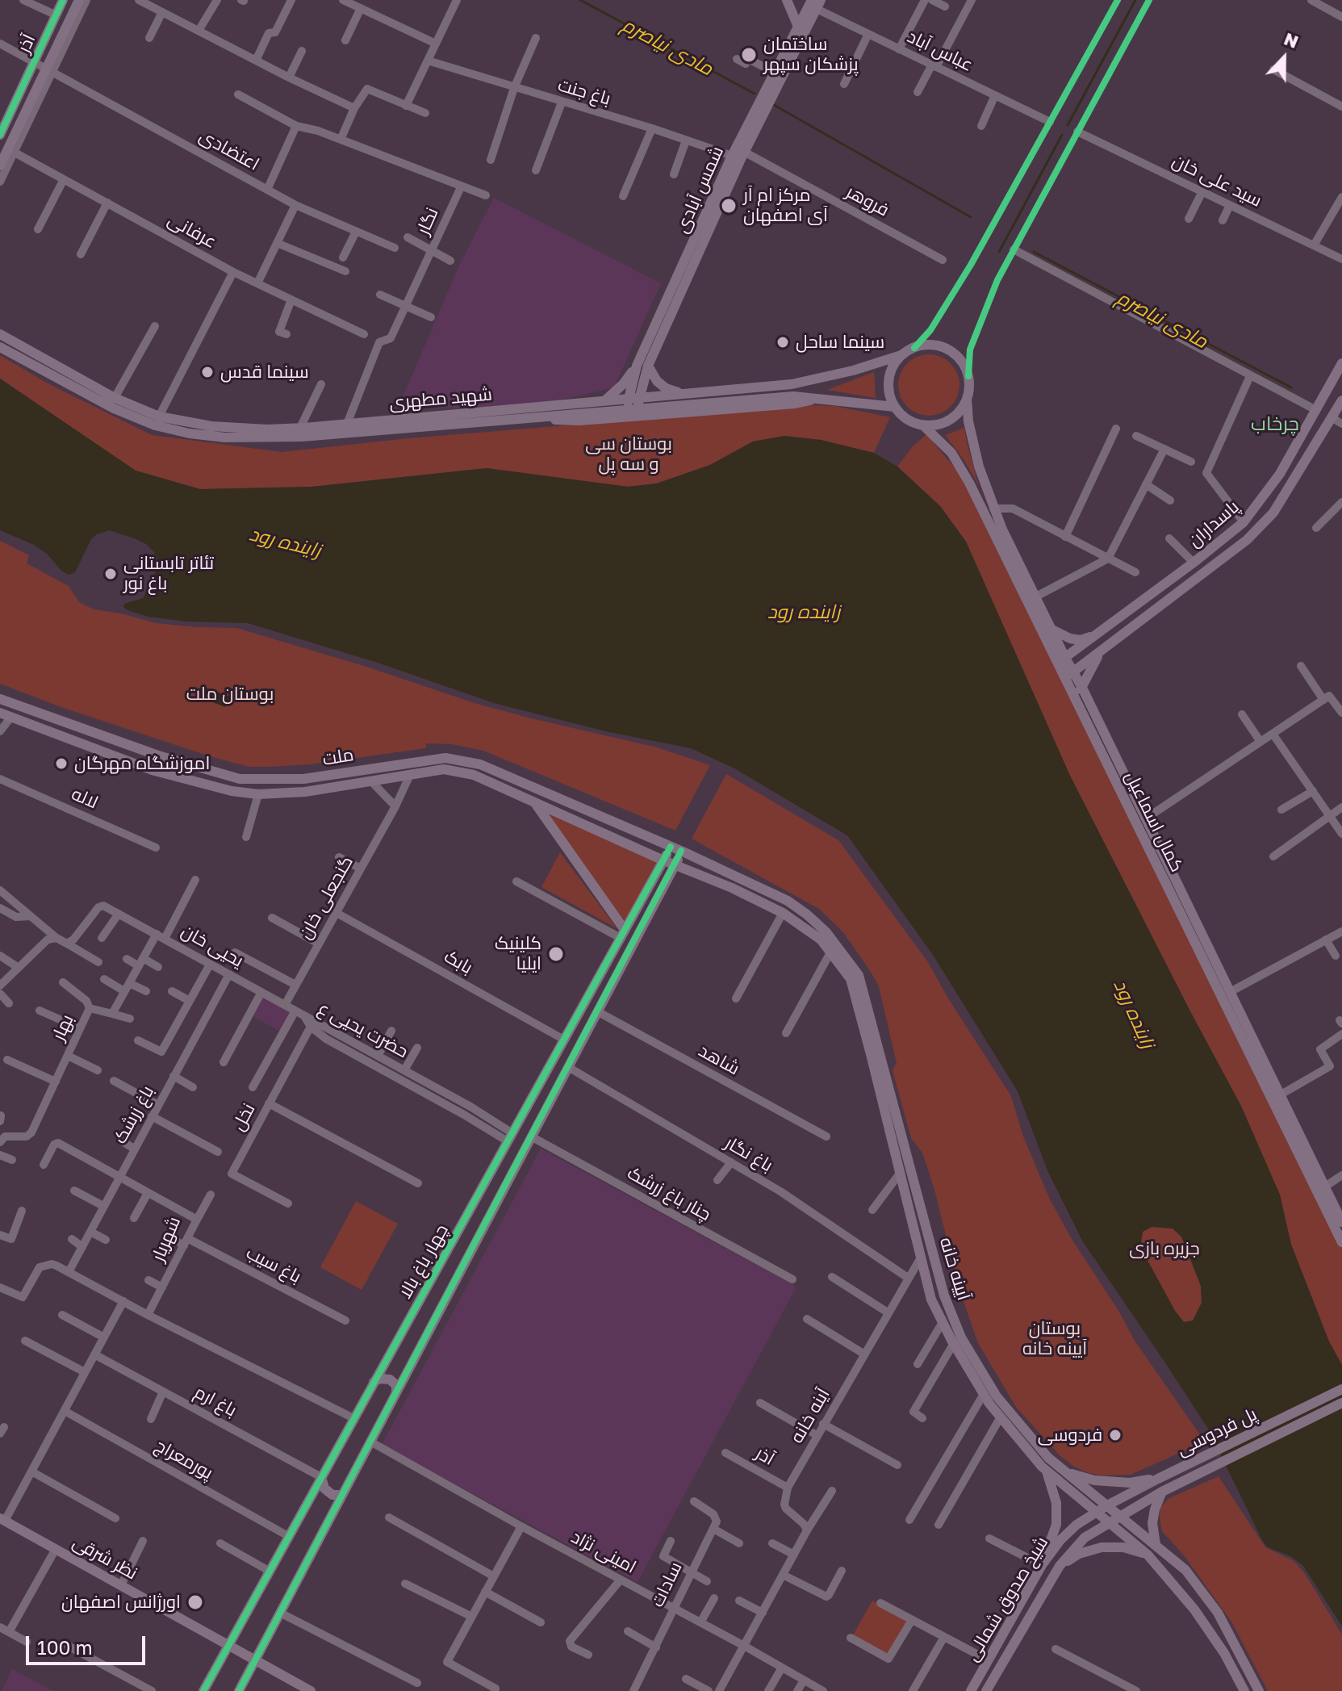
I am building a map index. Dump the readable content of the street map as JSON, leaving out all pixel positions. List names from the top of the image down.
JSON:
{
  "streets": {
    "main road": [
      "آذر",
      "عباس آباد",
      "شمس آبادی",
      "شهید مطهری",
      "پاسداران",
      "ملت",
      "کمال اسماعیل",
      "چهار باغ بالا",
      "آیینه خانه",
      "پل فردوسی",
      "نظر شرقی",
      "شیخ صدوق شمالی"
    ],
    "street": [
      "باغ جنت",
      "اعتضادی",
      "سید علی خان",
      "فروهر",
      "نگار",
      "عرفانی",
      "لاله",
      "گنجعلی خان",
      "یحیی خان",
      "بابک",
      "بهار",
      "حضرت یحیی ع",
      "شاهد",
      "باغ زرشک",
      "نخل",
      "باغ نگار",
      "چنار باغ زرشک",
      "شهریار",
      "باغ سیب",
      "باغ ارم",
      "آینه خانه",
      "پورمعراج",
      "امینی نژاد",
      "سادات"
    ]
  },
  "crossings": [
    ["آذر", "اعتضادی"],
    ["آذر", "عرفانی"],
    ["آذر", "آینه خانه"],
    ["عباس آباد", "شمس آبادی"],
    ["باغ جنت", "شمس آبادی"],
    ["شمس آبادی", "فروهر"],
    ["شمس آبادی", "شهید مطهری"],
    ["نگار", "شهید مطهری"],
    ["شهید مطهری", "کمال اسماعیل"],
    ["پاسداران", "کمال اسماعیل"],
    ["ملت", "گنجعلی خان"],
    ["ملت", "چهار باغ بالا"],
    ["ملت", "آیینه خانه"],
    ["گنجعلی خان", "یحیی خان"],
    ["گنجعلی خان", "بابک"],
    ["یحیی خان", "حضرت یحیی ع"],
    ["یحیی خان", "باغ زرشک"],
    ["بابک", "چهار باغ بالا"],
    ["حضرت یحیی ع", "نخل"],
    ["حضرت یحیی ع", "چهار باغ بالا"],
    ["شاهد", "چهار باغ بالا"],
    ["باغ زرشک", "شهریار"],
    ["باغ نگار", "چهار باغ بالا"],
    ["باغ نگار", "آینه خانه"],
    ["چنار باغ زرشک", "چهار باغ بالا"],
    ["شهریار", "باغ سیب"],
    ["چهار باغ بالا", "آیینه خانه"],
    ["چهار باغ بالا", "باغ ارم"],
    ["چهار باغ بالا", "پورمعراج"],
    ["چهار باغ بالا", "امینی نژاد"],
    ["چهار باغ بالا", "نظر شرقی"],
    ["آیینه خانه", "آینه خانه"],
    ["آیینه خانه", "پل فردوسی"],
    ["آیینه خانه", "شیخ صدوق شمالی"],
    ["پل فردوسی", "شیخ صدوق شمالی"],
    ["امینی نژاد", "سادات"]
  ],
  "districts": ["چرخاب"],
  "water": ["مادی نیاصرم", "زاینده رود"],
  "parks": [
    "بوستان سی و سه پل",
    "بوستان ملت",
    "جزیره بازی",
    "بوستان آیینه خانه"
  ],
  "places": [
    "ساختمان پزشکان سپهر",
    "مرکز ام آر آی اصفهان",
    "سینما ساحل",
    "سینما قدس",
    "تئاتر تابستانی باغ نور",
    "اموزشگاه مهرگان",
    "کلینیک ایلیا",
    "فردوسی",
    "اورژانس اصفهان"
  ],
  "scale_bar": "100 m",
  "north": "top"
}
